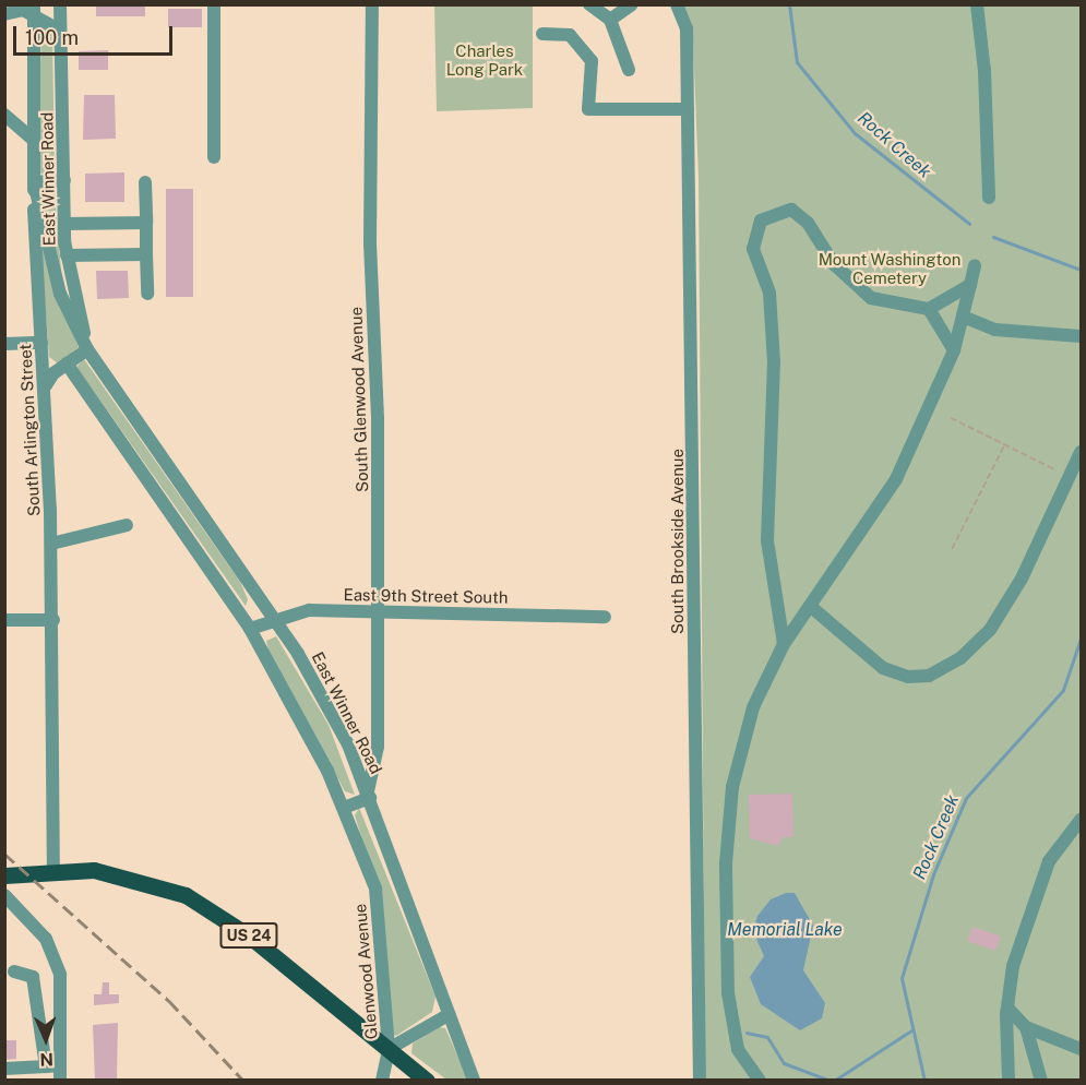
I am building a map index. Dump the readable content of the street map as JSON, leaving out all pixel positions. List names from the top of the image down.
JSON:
{
  "streets": {
    "main road": ["US 24"],
    "street": [
      "East Winner Road",
      "South Glenwood Avenue",
      "South Arlington Street",
      "South Brookside Avenue",
      "East 9th Street South",
      "Glenwood Avenue"
    ]
  },
  "crossings": [
    ["East Winner Road", "South Glenwood Avenue"],
    ["East Winner Road", "South Arlington Street"],
    ["East Winner Road", "East 9th Street South"],
    ["South Glenwood Avenue", "East 9th Street South"],
    ["South Arlington Street", "US 24"],
    ["US 24", "Glenwood Avenue"]
  ],
  "water": ["Rock Creek", "Memorial Lake"],
  "parks": ["Charles Long Park", "Mount Washington Cemetery"],
  "scale_bar": "100 m",
  "north": "bottom"
}
